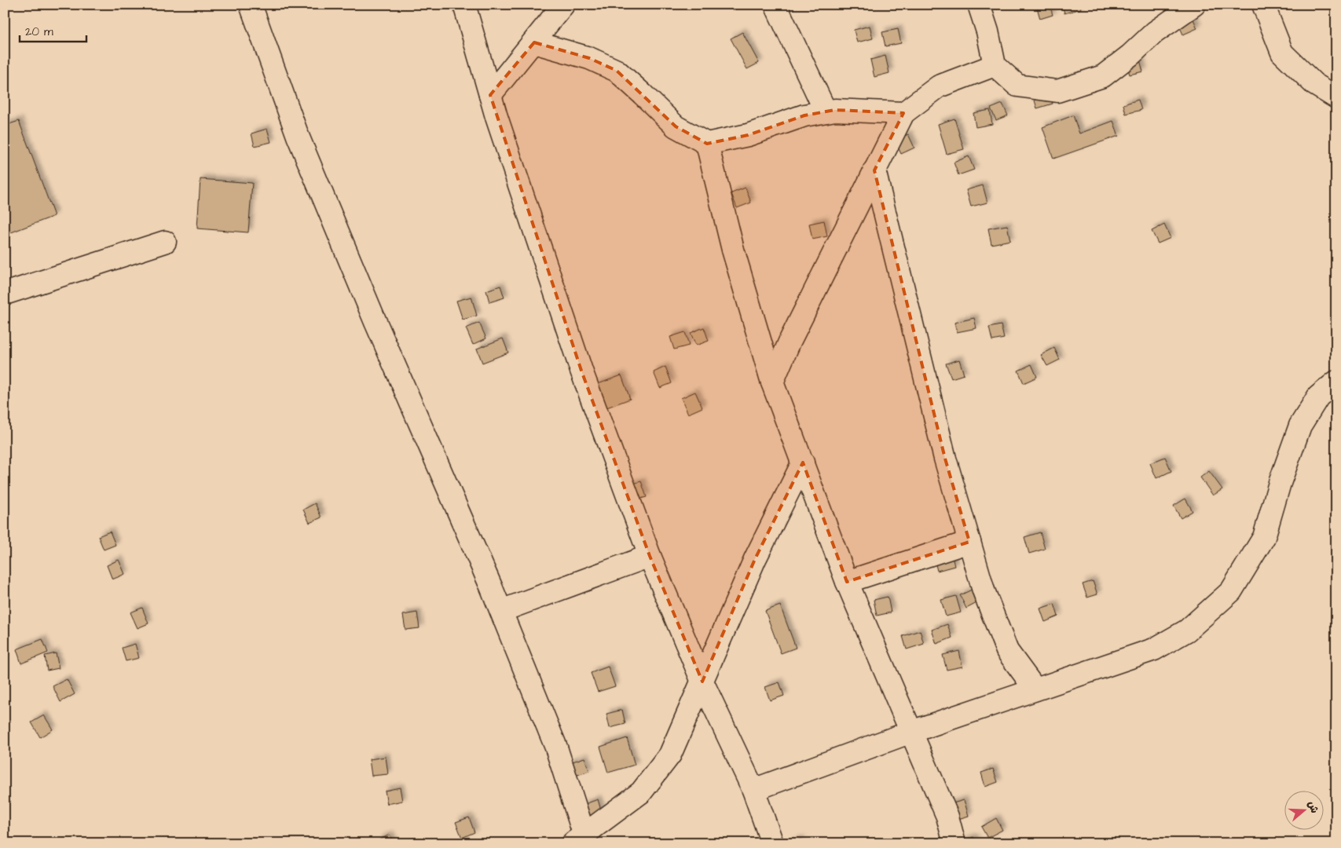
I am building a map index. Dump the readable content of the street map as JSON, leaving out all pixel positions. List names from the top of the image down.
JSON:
{
  "scale_bar": "20 m",
  "north": "right"
}
